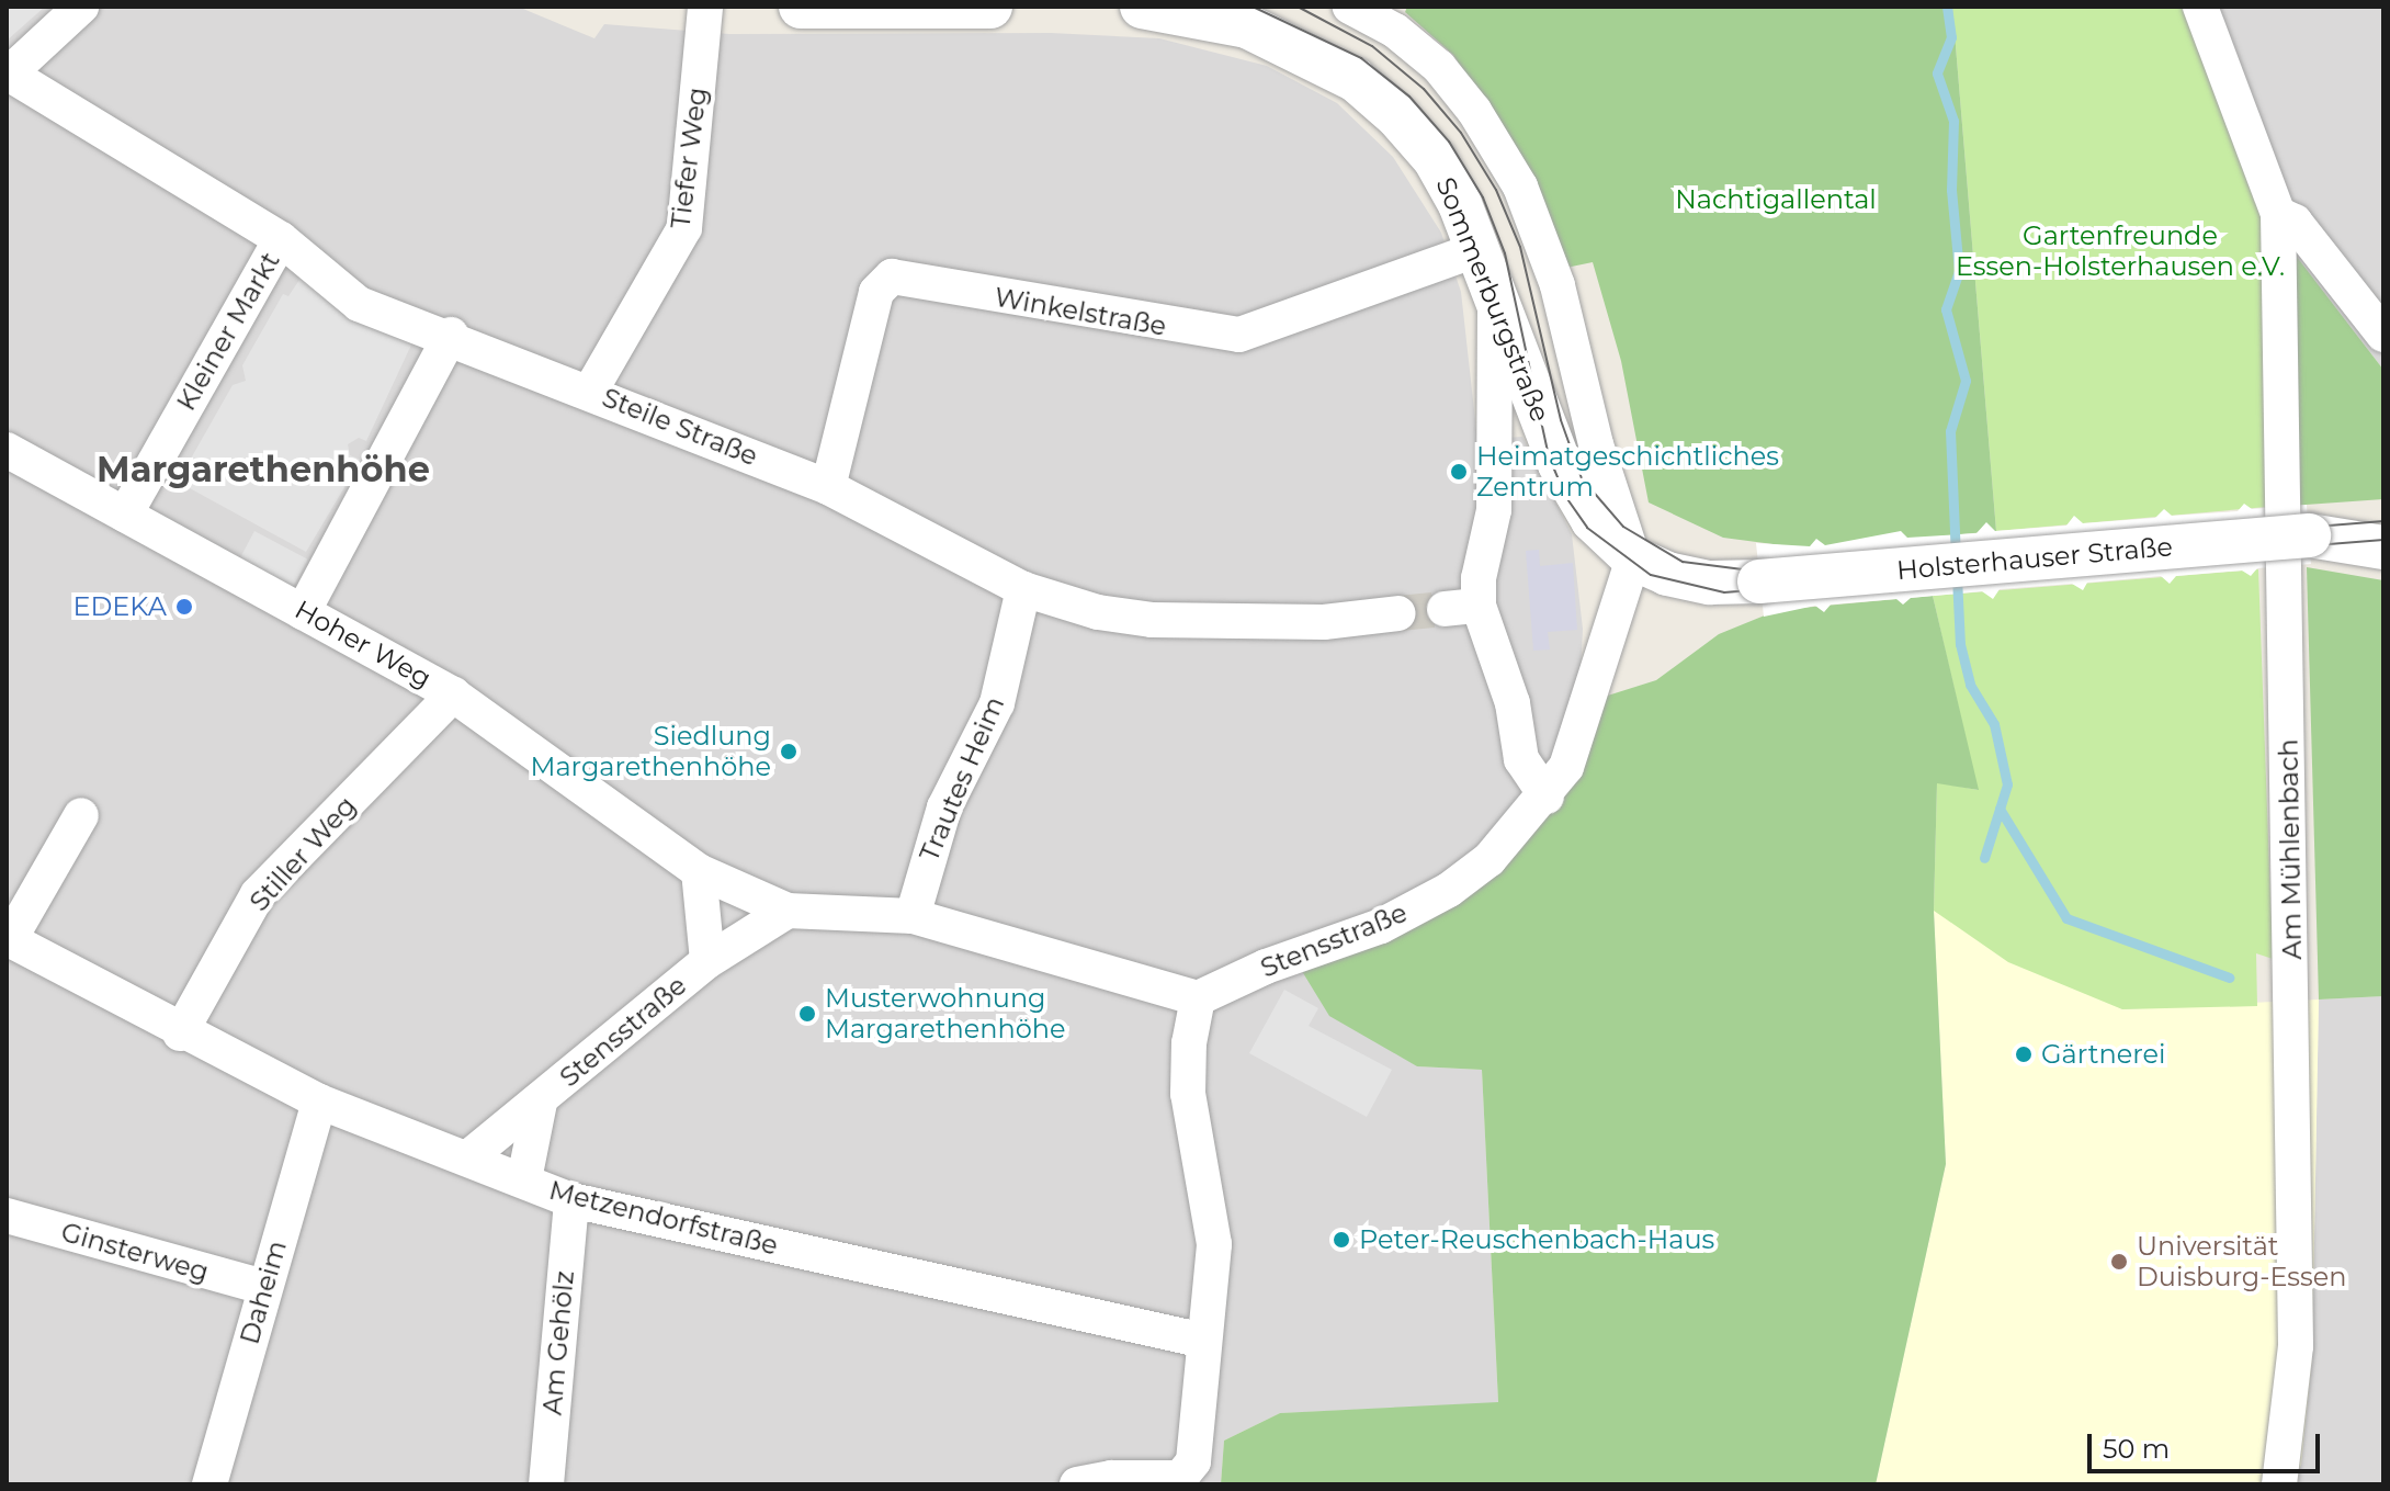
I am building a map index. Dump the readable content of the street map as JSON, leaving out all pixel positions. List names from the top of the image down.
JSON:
{
  "streets": {
    "street": [
      "Tiefer Weg",
      "Sommerburgstraße",
      "Winkelstraße",
      "Kleiner Markt",
      "Steile Straße",
      "Holsterhauser Straße",
      "Hoher Weg",
      "Trautes Heim",
      "Am Mühlenbach",
      "Stiller Weg",
      "Stensstraße",
      "Metzendorfstraße",
      "Ginsterweg",
      "Daheim",
      "Am Gehölz"
    ]
  },
  "crossings": [
    ["Tiefer Weg", "Steile Straße"],
    ["Sommerburgstraße", "Winkelstraße"],
    ["Sommerburgstraße", "Holsterhauser Straße"],
    ["Sommerburgstraße", "Stensstraße"],
    ["Winkelstraße", "Steile Straße"],
    ["Kleiner Markt", "Steile Straße"],
    ["Kleiner Markt", "Hoher Weg"],
    ["Steile Straße", "Trautes Heim"],
    ["Hoher Weg", "Stiller Weg"],
    ["Hoher Weg", "Stensstraße"],
    ["Stiller Weg", "Metzendorfstraße"],
    ["Stensstraße", "Metzendorfstraße"],
    ["Metzendorfstraße", "Daheim"],
    ["Metzendorfstraße", "Am Gehölz"],
    ["Ginsterweg", "Daheim"]
  ],
  "districts": ["Margarethenhöhe"],
  "parks": ["Nachtigallental", "Gartenfreunde Essen-Holsterhausen e.V."],
  "places": [
    "Heimatgeschichtliches Zentrum",
    "EDEKA",
    "Siedlung Margarethenhöhe",
    "Musterwohnung Margarethenhöhe",
    "Gärtnerei",
    "Peter-Reuschenbach-Haus",
    "Universität Duisburg-Essen"
  ],
  "scale_bar": "50 m"
}
